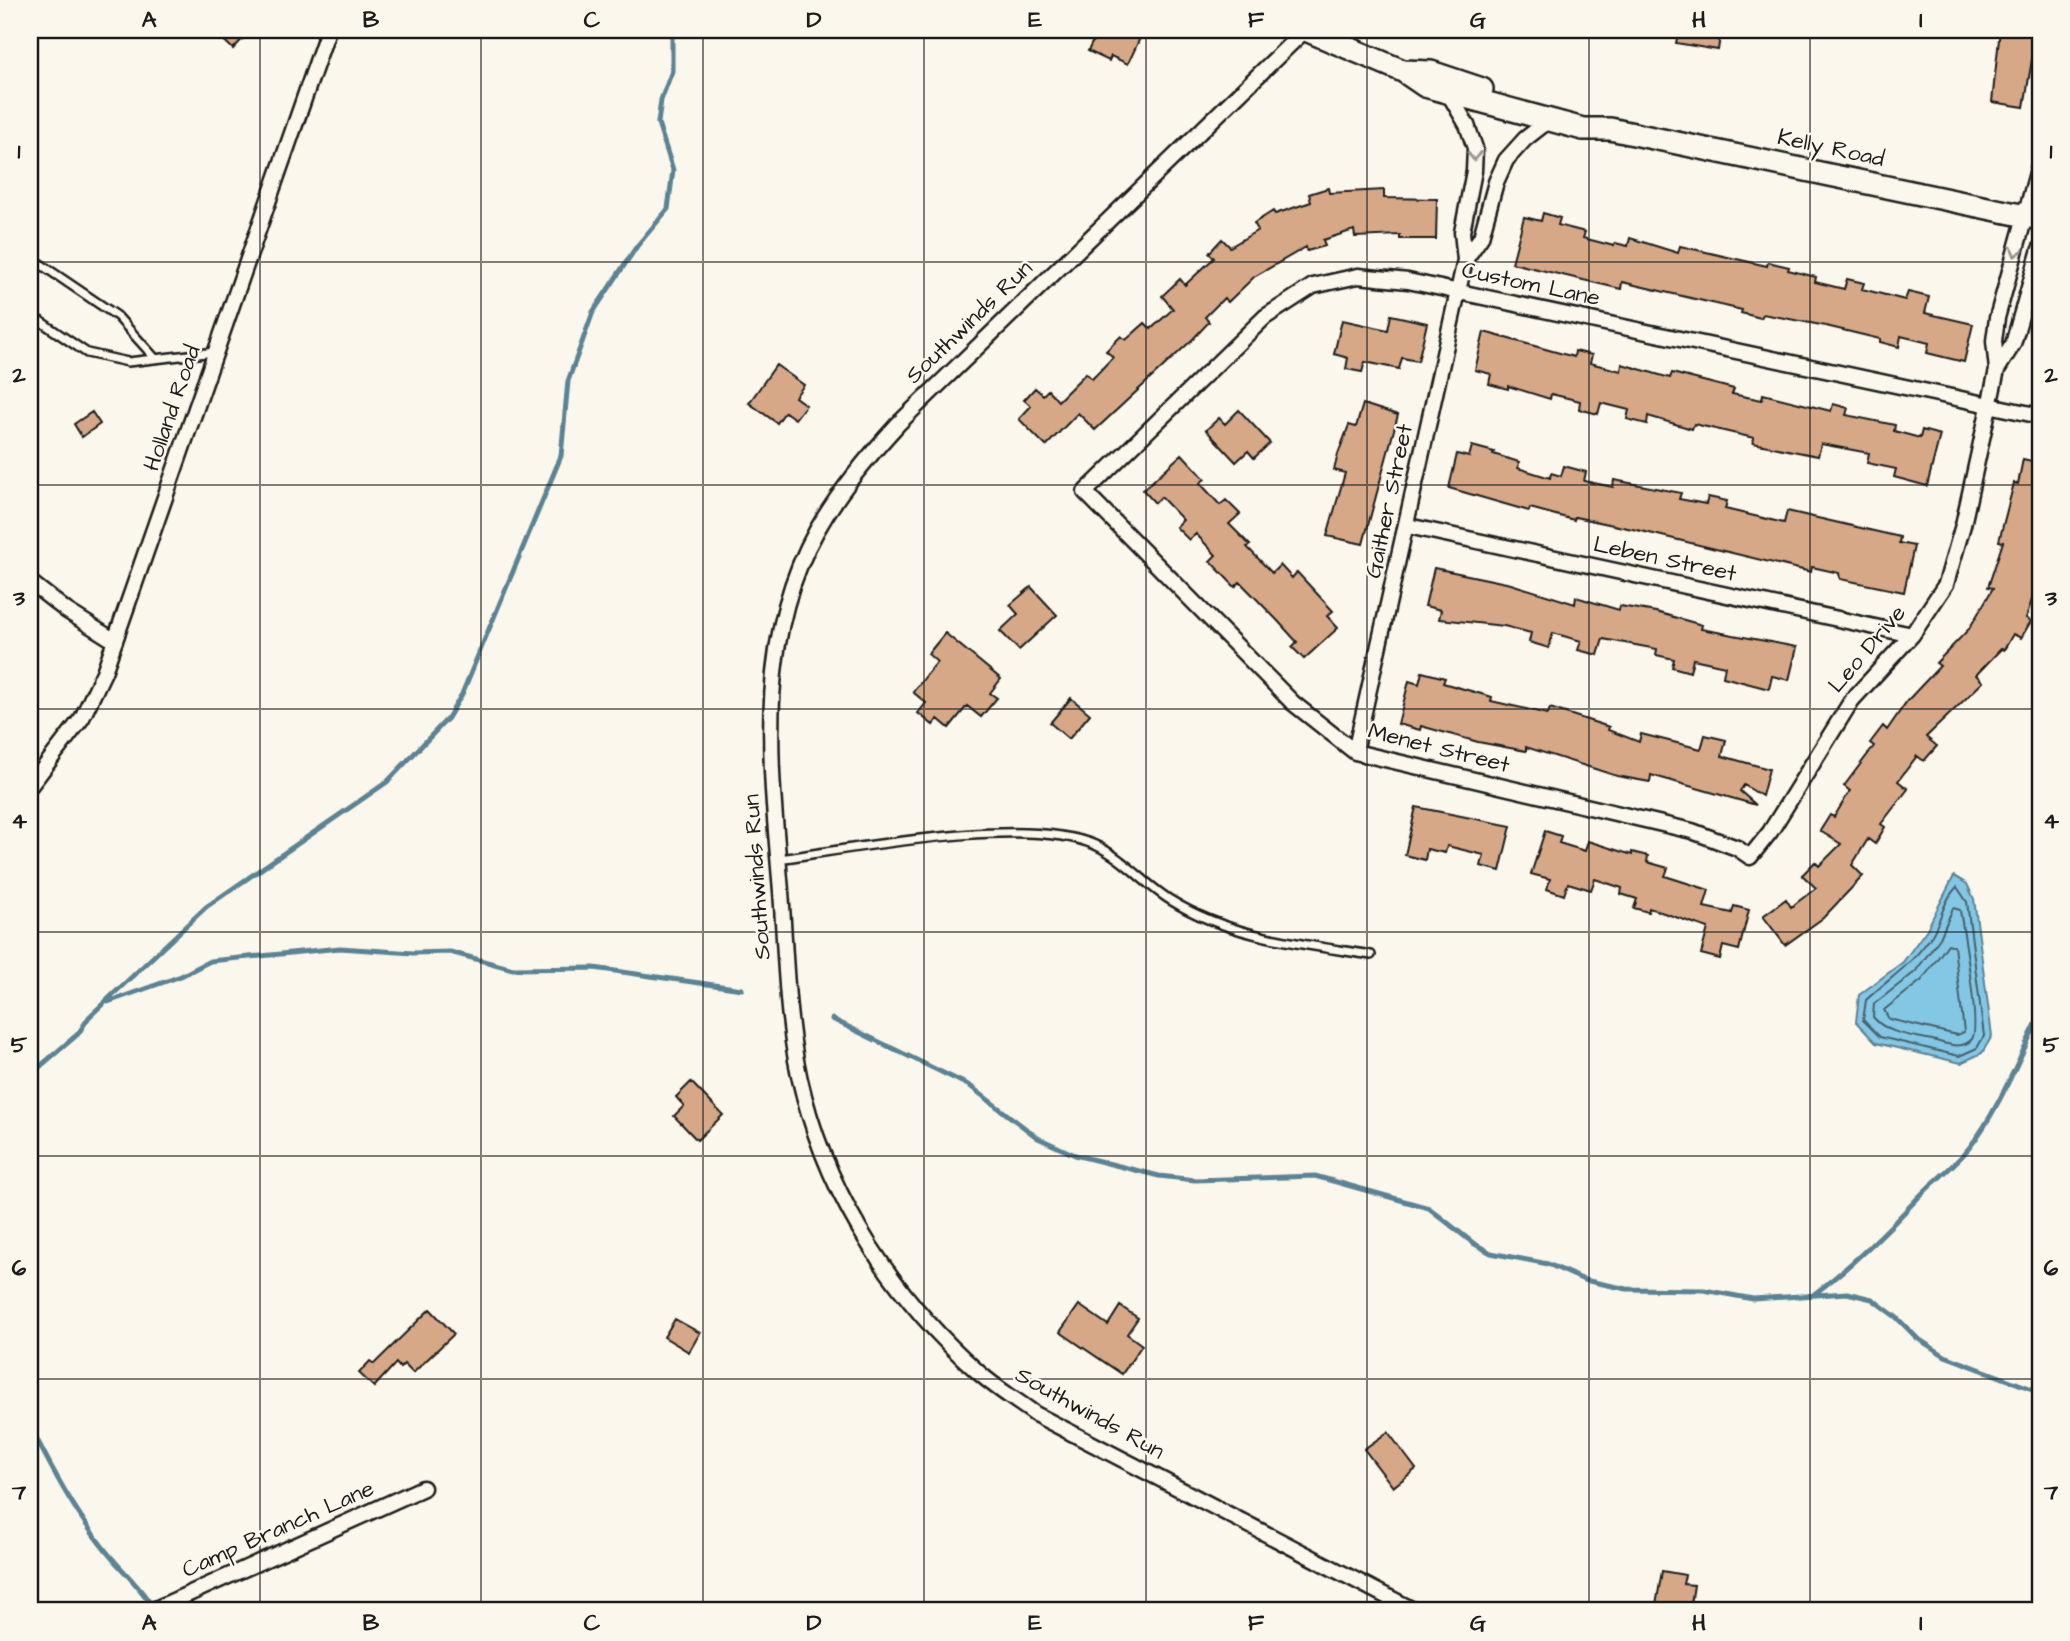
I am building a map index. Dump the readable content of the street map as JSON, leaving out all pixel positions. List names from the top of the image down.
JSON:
{
  "streets": {
    "street": [
      "Kelly Road",
      "Custom Lane",
      "Southwinds Run",
      "Holland Road",
      "Gaither Street",
      "Leben Street",
      "Leo Drive",
      "Menet Street",
      "Camp Branch Lane"
    ]
  },
  "crossings": [
    ["Kelly Road", "Southwinds Run"],
    ["Kelly Road", "Gaither Street"],
    ["Kelly Road", "Leo Drive"],
    ["Custom Lane", "Gaither Street"],
    ["Custom Lane", "Leo Drive"],
    ["Custom Lane", "Menet Street"],
    ["Gaither Street", "Leben Street"],
    ["Gaither Street", "Menet Street"],
    ["Leben Street", "Leo Drive"],
    ["Leo Drive", "Menet Street"]
  ],
  "grid": {
    "columns": [
      "A",
      "B",
      "C",
      "D",
      "E",
      "F",
      "G",
      "H",
      "I"
    ],
    "rows": [
      "1",
      "2",
      "3",
      "4",
      "5",
      "6",
      "7"
    ]
  }
}
